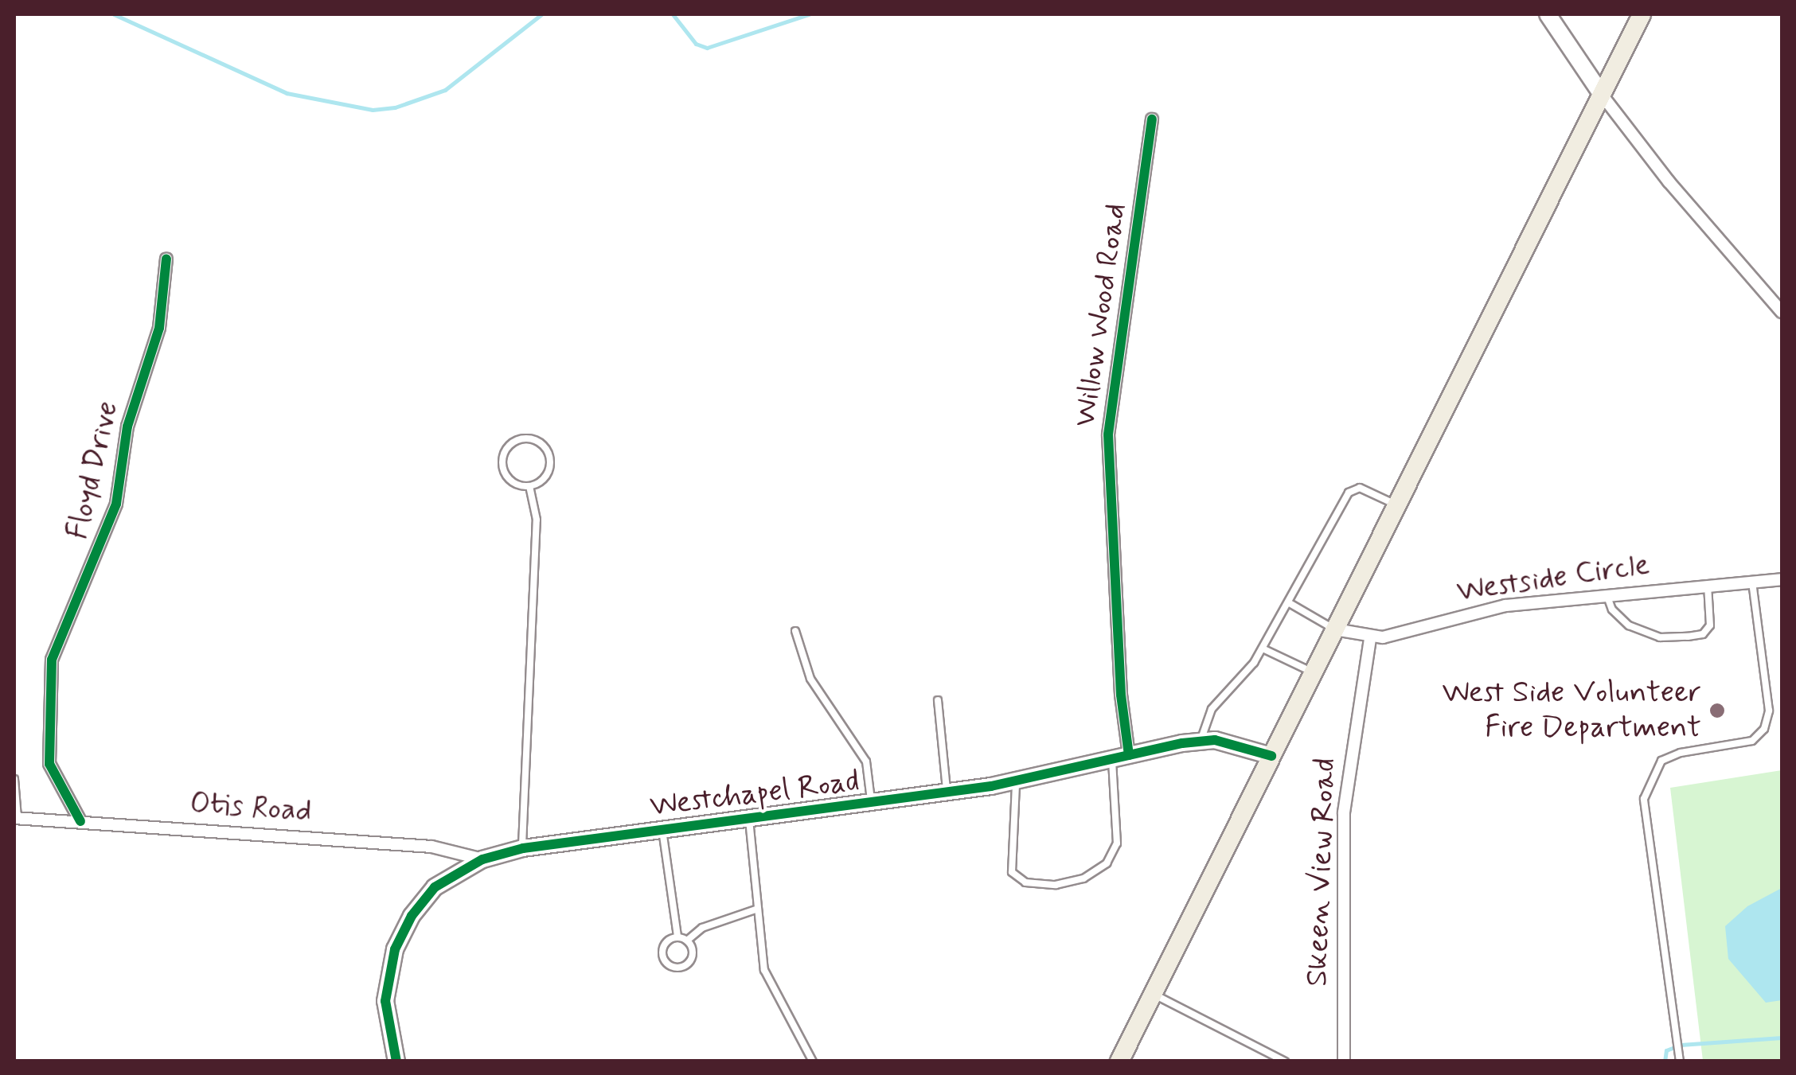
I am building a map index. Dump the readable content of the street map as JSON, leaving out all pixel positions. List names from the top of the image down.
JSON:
{
  "streets": {
    "street": [
      "Willow Wood Road",
      "Floyd Drive",
      "Westside Circle",
      "Westchapel Road",
      "Otis Road",
      "Skeen View Road"
    ]
  },
  "crossings": [
    ["Willow Wood Road", "Westchapel Road"],
    ["Floyd Drive", "Otis Road"],
    ["Westside Circle", "Skeen View Road"],
    ["Westchapel Road", "Otis Road"]
  ],
  "places": ["West Side Volunteer Fire Department"]
}
